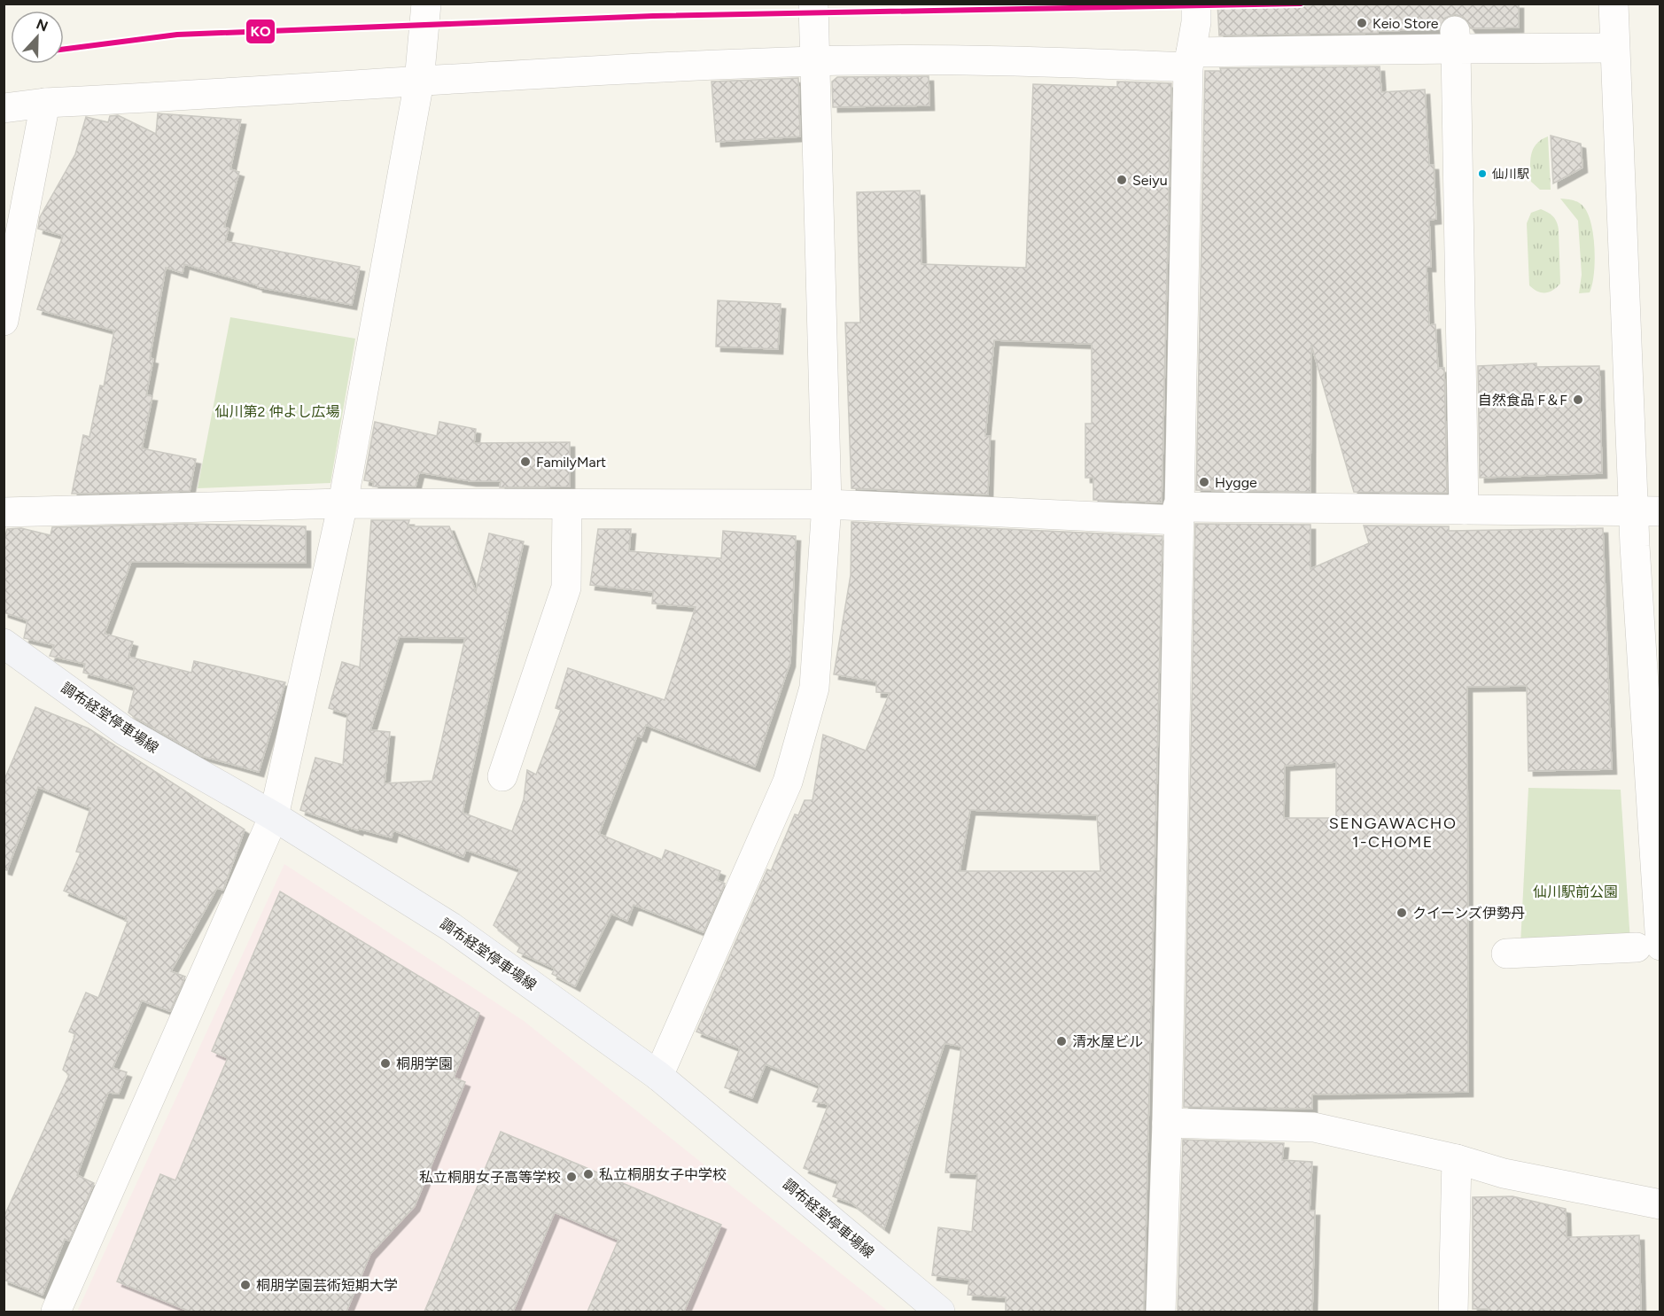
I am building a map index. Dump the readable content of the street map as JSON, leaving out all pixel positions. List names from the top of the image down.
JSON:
{
  "streets": {
    "main road": ["調布経堂停車場線"]
  },
  "districts": ["SENGAWACHO 1-CHOME"],
  "parks": ["仙川第2 仲よし広場", "仙川駅前公園"],
  "places": [
    "Keio Store",
    "仙川駅",
    "Seiyu",
    "自然食品 F＆F",
    "FamilyMart",
    "Hygge",
    "クイーンズ伊勢丹",
    "清水屋ビル",
    "桐朋学園",
    "私立桐朋女子中学校",
    "私立桐朋女子高等学校",
    "桐朋学園芸術短期大学"
  ],
  "lines": ["transit line KO"],
  "north": "top"
}
